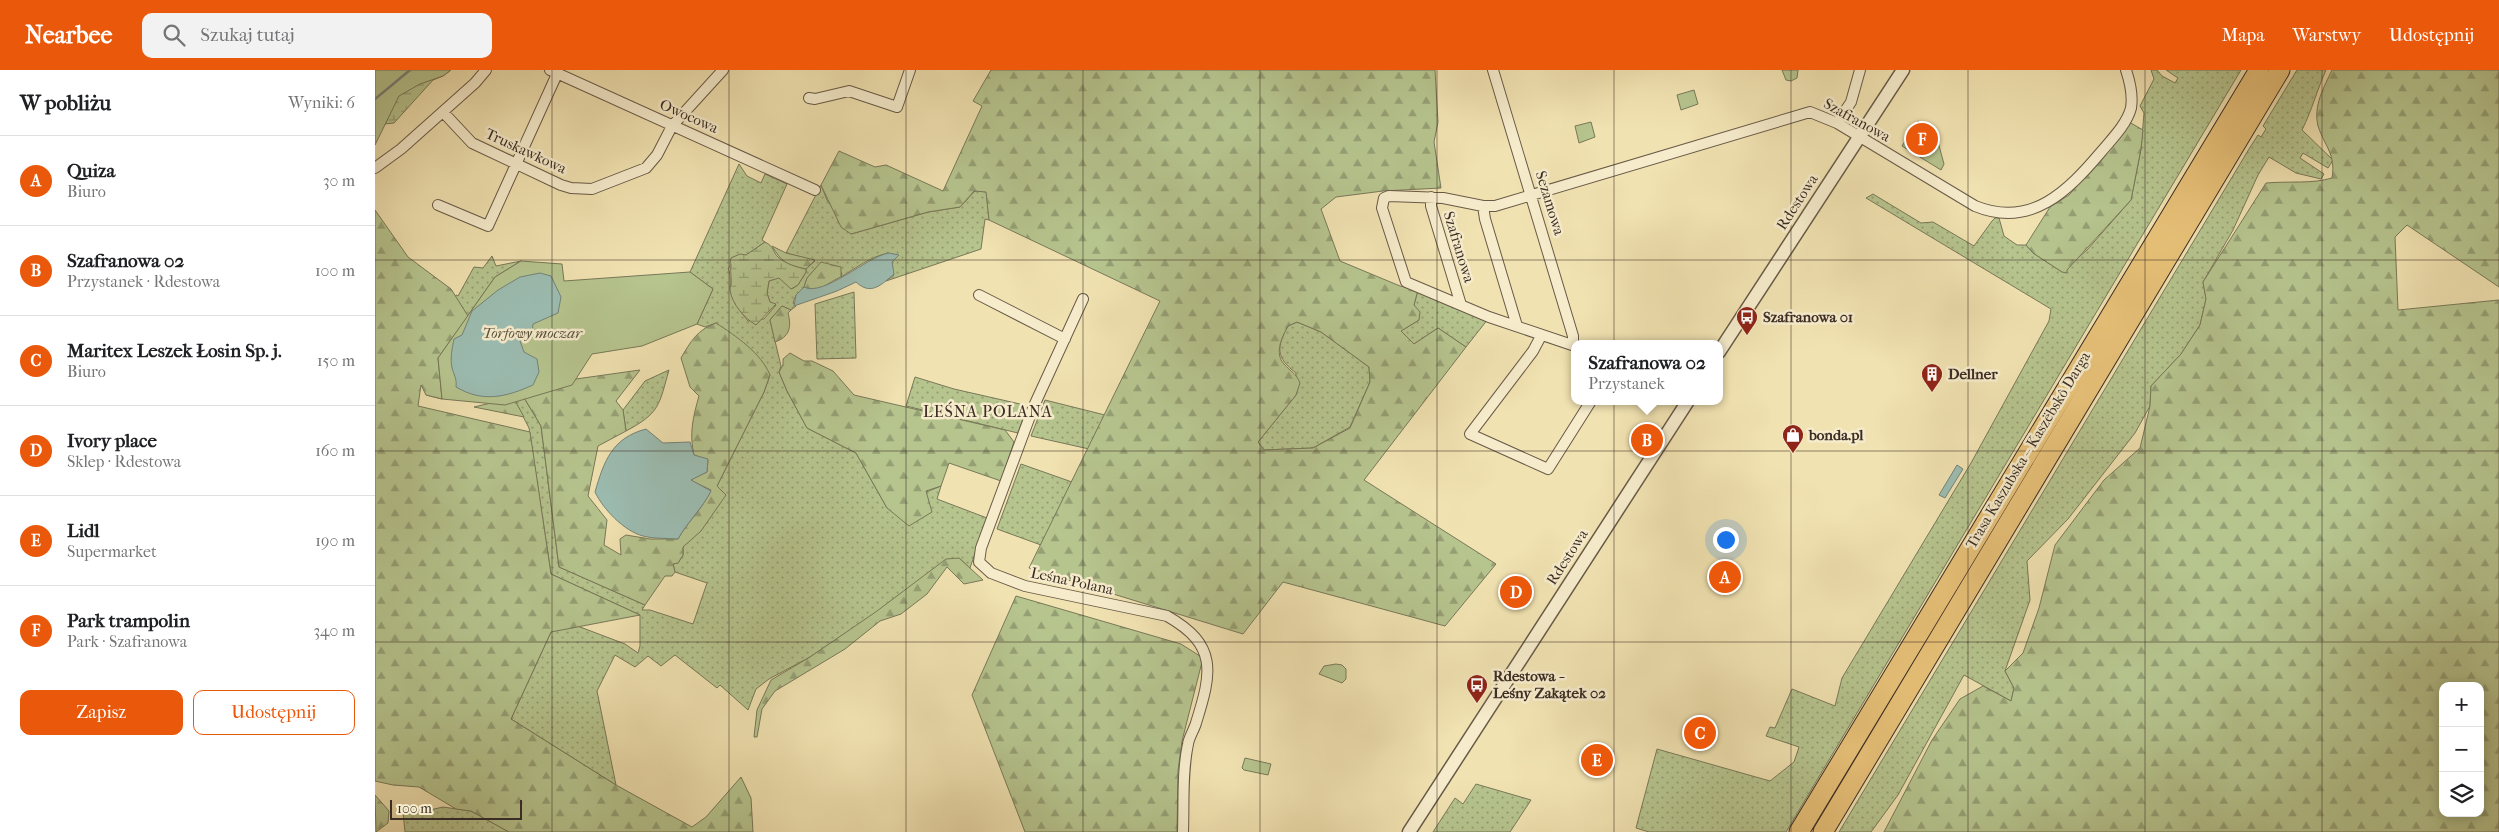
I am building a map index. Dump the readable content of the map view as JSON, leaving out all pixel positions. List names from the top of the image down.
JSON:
{
  "streets": {
    "highway": ["Trasa Kaszubska – Kaszëbskô Darga"],
    "street": [
      "Owocowa",
      "Szafranowa",
      "Truskawkowa",
      "Rdestowa",
      "Sezamowa",
      "Leśna Polana"
    ]
  },
  "crossings": [
    ["Owocowa", "Truskawkowa"],
    ["Szafranowa", "Rdestowa"],
    ["Szafranowa", "Sezamowa"]
  ],
  "districts": ["LEŚNA POLANA"],
  "parks": ["Torfowy moczar"],
  "places": {
    "bus stop": ["Szafranowa 01", "Rdestowa - Leśny Zakątek 02"],
    "building": ["Dellner"],
    "shop": ["bonda.pl"]
  },
  "scale_bar": "100 m",
  "page": {
    "header": "Nearbee",
    "search": "Szukaj tutaj",
    "nav": ["Mapa", "Warstwy", "Udostępnij"],
    "heading": ["W pobliżu", "Wyniki: 6"],
    "pins": [
      "F",
      "B",
      "A",
      "D",
      "C",
      "E"
    ],
    "list": [
      {
        "mark": "A",
        "name": "Quiza",
        "note": "Biuro",
        "value": "30 m"
      },
      {
        "mark": "B",
        "name": "Szafranowa 02",
        "note": "Przystanek · Rdestowa",
        "value": "100 m"
      },
      {
        "mark": "C",
        "name": "Maritex Leszek Łosin Sp. j.",
        "note": "Biuro",
        "value": "150 m"
      },
      {
        "mark": "D",
        "name": "Ivory place",
        "note": "Sklep · Rdestowa",
        "value": "160 m"
      },
      {
        "mark": "E",
        "name": "Lidl",
        "note": "Supermarket",
        "value": "190 m"
      },
      {
        "mark": "F",
        "name": "Park trampolin",
        "note": "Park · Szafranowa",
        "value": "340 m"
      }
    ],
    "popup": ["Szafranowa 02", "Przystanek"],
    "buttons": ["Zapisz", "Udostępnij"],
    "map_buttons": ["+", "−"],
    "scale": "100 m"
  }
}
